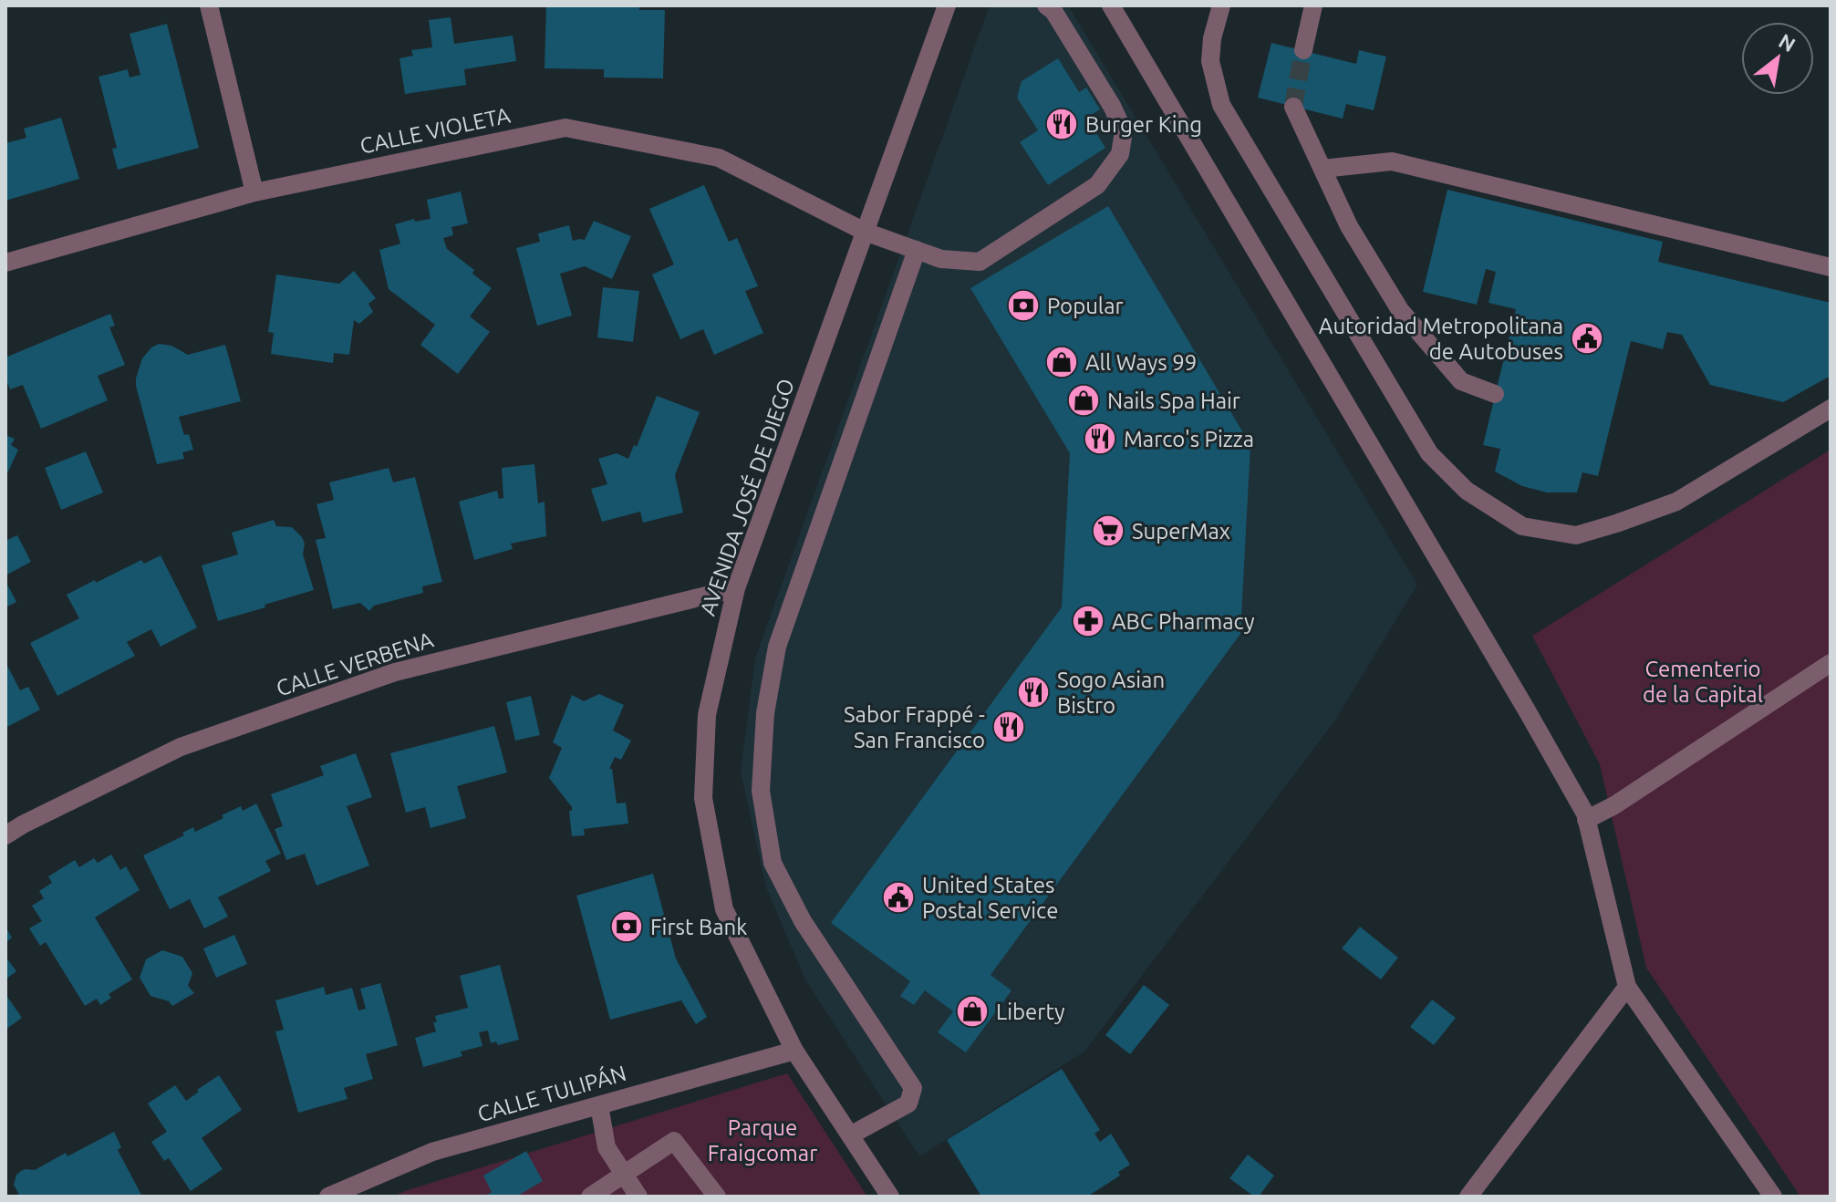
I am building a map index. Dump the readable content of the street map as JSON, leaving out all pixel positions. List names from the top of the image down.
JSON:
{
  "streets": {
    "street": [
      "CALLE VIOLETA",
      "AVENIDA JOSÉ DE DIEGO",
      "CALLE VERBENA",
      "CALLE TULIPÁN"
    ]
  },
  "crossings": [
    ["CALLE VIOLETA", "AVENIDA JOSÉ DE DIEGO"],
    ["AVENIDA JOSÉ DE DIEGO", "CALLE VERBENA"],
    ["AVENIDA JOSÉ DE DIEGO", "CALLE TULIPÁN"]
  ],
  "parks": ["Cementerio de la Capital", "Parque Fraigcomar"],
  "places": {
    "restaurant": [
      "Burger King",
      "Marco's Pizza",
      "Sogo Asian Bistro",
      "Sabor Frappé - San Francisco"
    ],
    "bank": ["Popular", "First Bank"],
    "public building": ["Autoridad Metropolitana de Autobuses", "United States Postal Service"],
    "shop": ["All Ways 99", "Nails Spa Hair", "Liberty"],
    "supermarket": ["SuperMax"],
    "pharmacy": ["ABC Pharmacy"]
  },
  "north": "top right"
}
